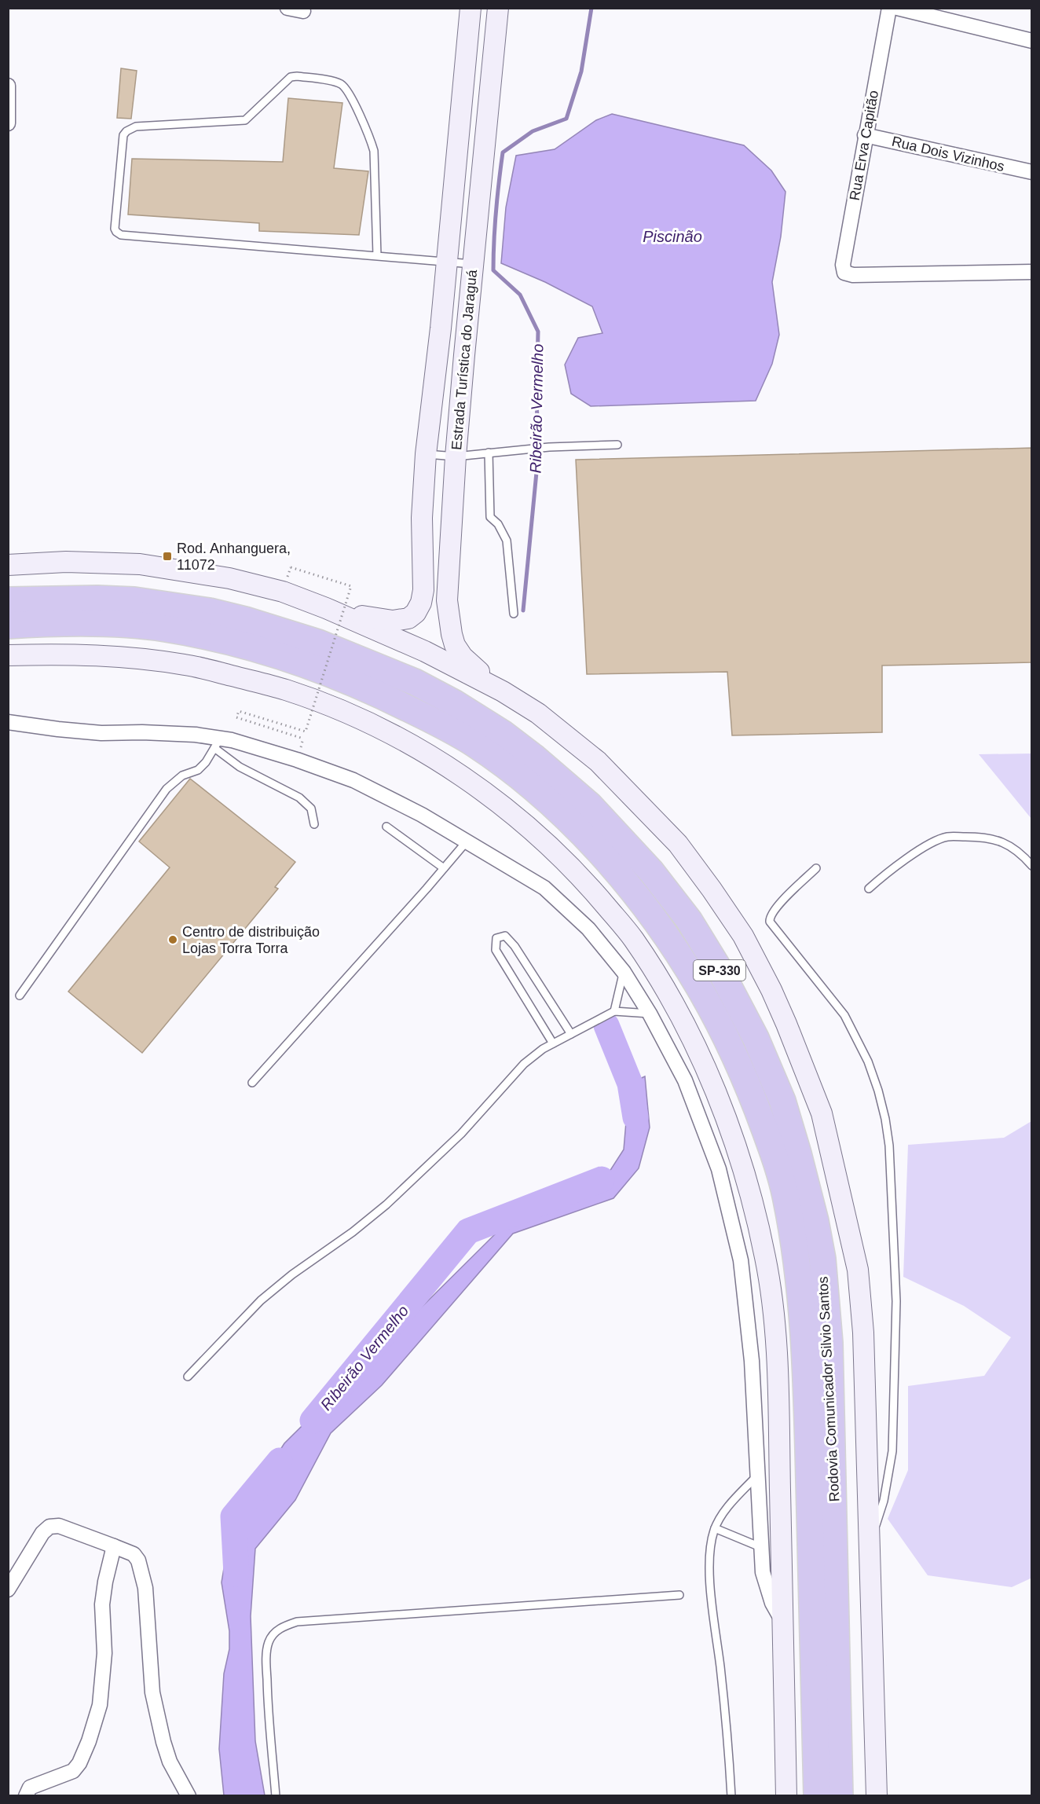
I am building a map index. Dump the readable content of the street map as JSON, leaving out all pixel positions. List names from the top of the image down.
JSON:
{
  "streets": {
    "highway": ["SP-330", "Rodovia Comunicador Silvio Santos"],
    "main road": ["Estrada Turística do Jaraguá"],
    "street": ["Rua Erva Capitão", "Rua Dois Vizinhos"]
  },
  "crossings": [
    ["Rua Erva Capitão", "Rua Dois Vizinhos"]
  ],
  "water": ["Piscinão", "Ribeirão Vermelho"],
  "places": {
    "transit": ["Rod. Anhanguera, 11072"],
    "other": ["Centro de distribuição Lojas Torra Torra"]
  }
}
